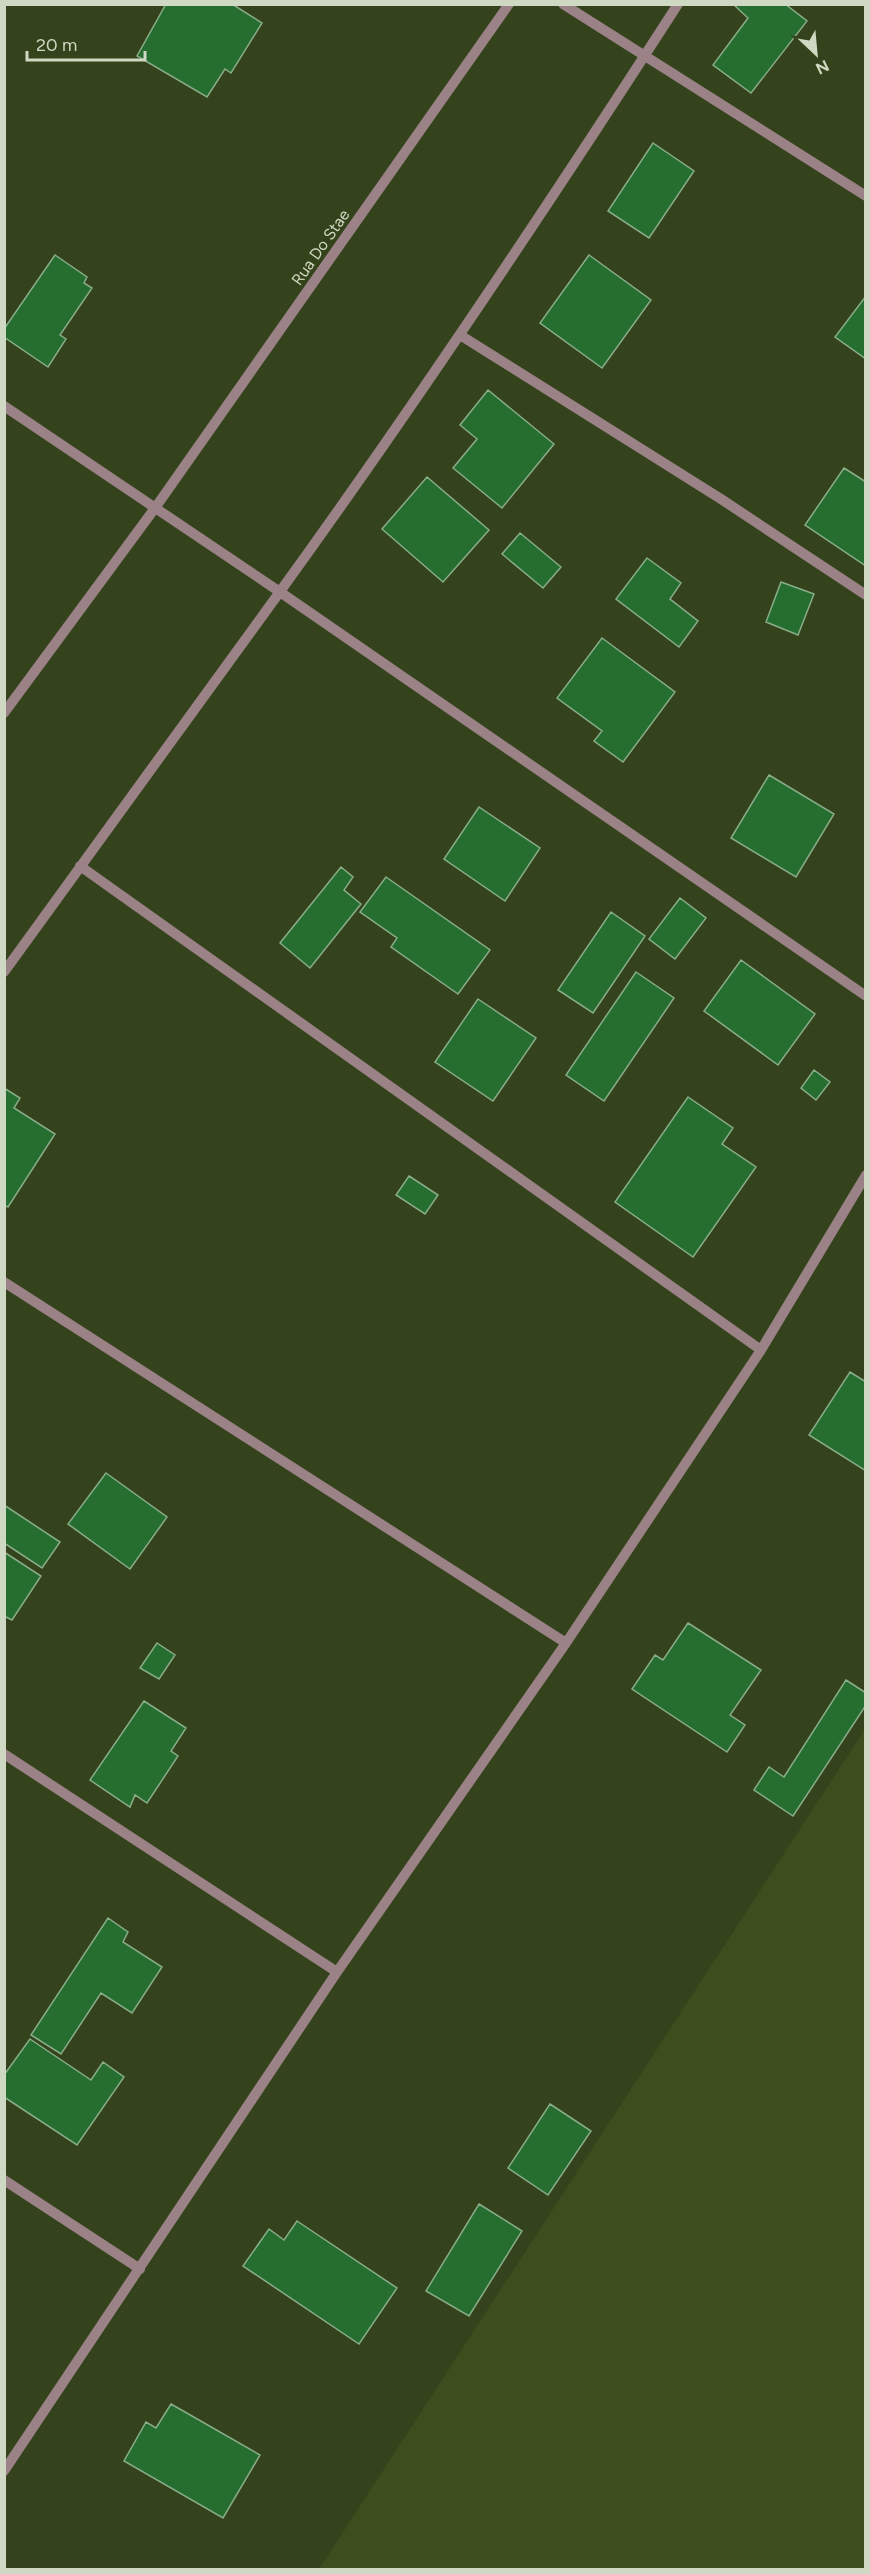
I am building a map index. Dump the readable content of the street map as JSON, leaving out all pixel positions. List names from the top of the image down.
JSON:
{
  "streets": {
    "street": ["Rua Do Stae"]
  },
  "scale_bar": "20 m",
  "north": "bottom right"
}
